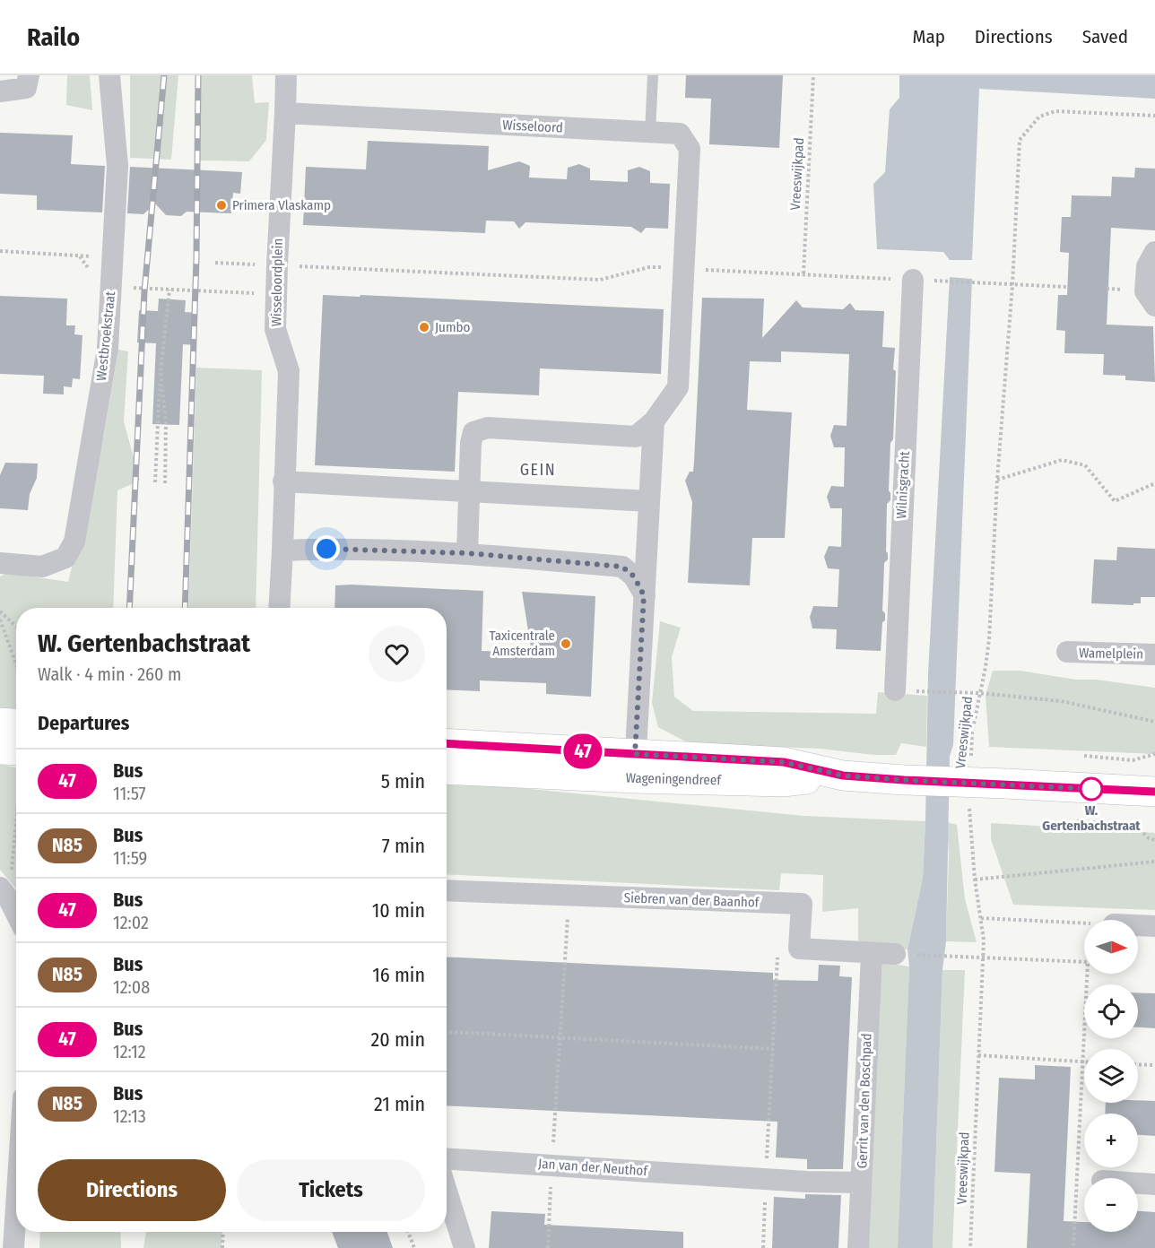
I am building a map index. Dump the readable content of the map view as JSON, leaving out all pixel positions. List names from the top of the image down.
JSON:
{
  "streets": {
    "street": [
      "Wisseloord",
      "Wisseloordplein",
      "Westbroekstraat",
      "Wilnisgracht",
      "Wamelplein",
      "Wageningendreef",
      "Siebren van der Baanhof",
      "Gerrit van den Boschpad",
      "Jan van der Neuthof"
    ],
    "path": ["Vreeswijkpad"]
  },
  "crossings": [
    ["Wisseloord", "Wisseloordplein"],
    ["Siebren van der Baanhof", "Gerrit van den Boschpad"],
    ["Gerrit van den Boschpad", "Jan van der Neuthof"]
  ],
  "districts": ["GEIN"],
  "places": [
    "Primera Vlaskamp",
    "Jumbo",
    "Taxicentrale Amsterdam",
    "W. Gertenbachstraat"
  ],
  "lines": ["bus line 47"],
  "north": "right",
  "page": {
    "header": "Railo",
    "nav": ["Map", "Directions", "Saved"],
    "on_map": "47",
    "heading": [
      ["W. Gertenbachstraat", "Walk · 4 min · 260 m"],
      "Departures"
    ],
    "list": [
      {
        "mark": "47",
        "name": "Bus",
        "note": "11:57",
        "value": "5 min"
      },
      {
        "mark": "N85",
        "name": "Bus",
        "note": "11:59",
        "value": "7 min"
      },
      {
        "mark": "47",
        "name": "Bus",
        "note": "12:02",
        "value": "10 min"
      },
      {
        "mark": "N85",
        "name": "Bus",
        "note": "12:08",
        "value": "16 min"
      },
      {
        "mark": "47",
        "name": "Bus",
        "note": "12:12",
        "value": "20 min"
      },
      {
        "mark": "N85",
        "name": "Bus",
        "note": "12:13",
        "value": "21 min"
      }
    ],
    "map_buttons": ["+", "−"],
    "buttons": ["Directions", "Tickets"]
  }
}
